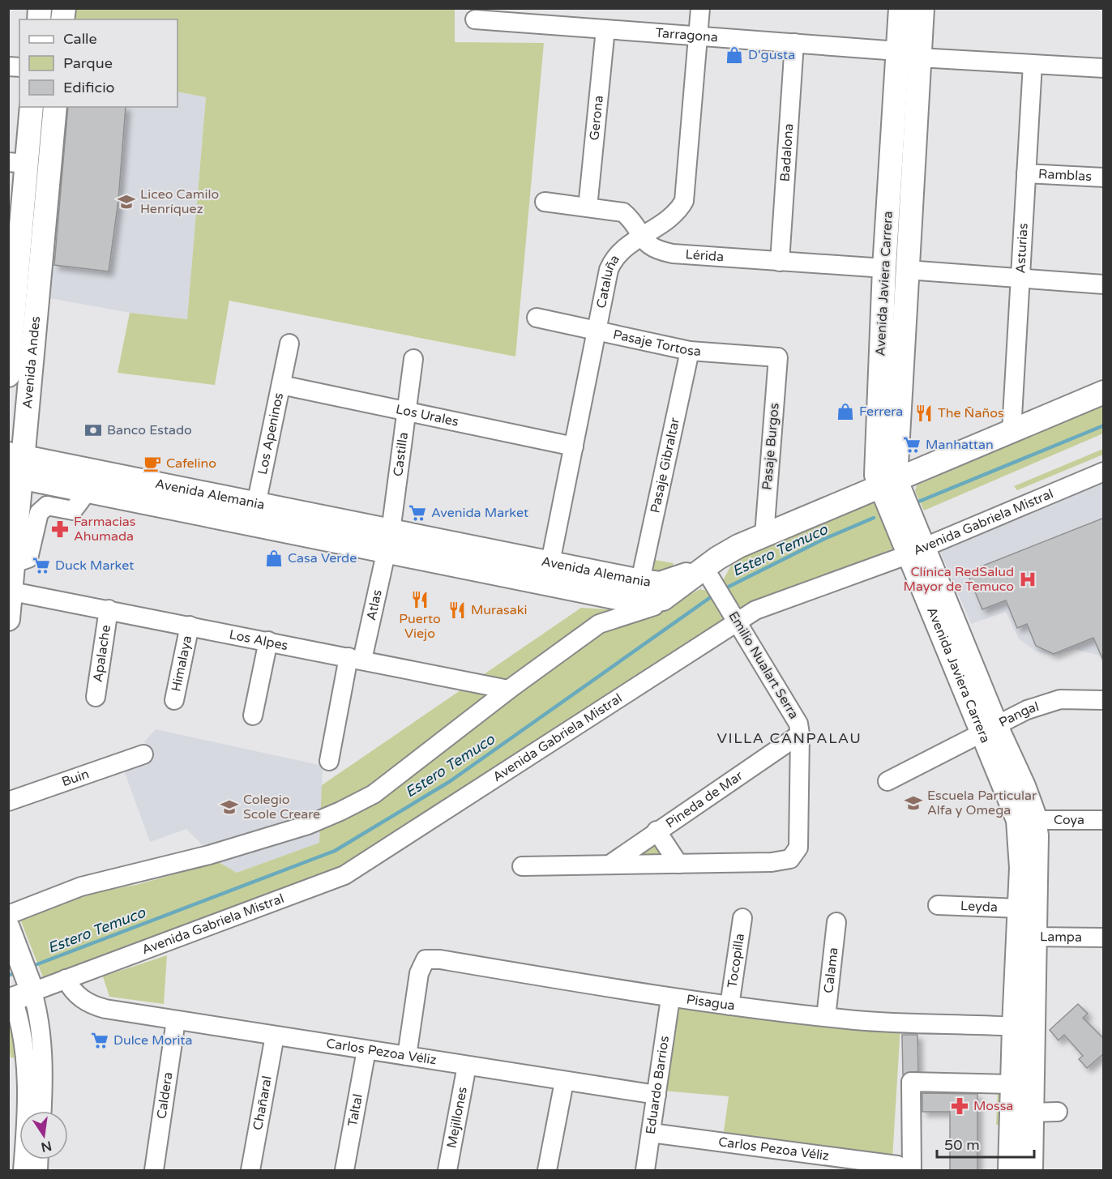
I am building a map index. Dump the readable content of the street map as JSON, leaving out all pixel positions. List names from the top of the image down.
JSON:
{
  "streets": {
    "main road": ["Avenida Javiera Carrera", "Avenida Andes", "Avenida Alemania"],
    "street": [
      "Tarragona",
      "Gerona",
      "Badalona",
      "Ramblas",
      "Asturias",
      "Lérida",
      "Cataluña",
      "Pasaje Tortosa",
      "Los Urales",
      "Los Apeninos",
      "Pasaje Burgos",
      "Castilla",
      "Pasaje Gibraltar",
      "Avenida Gabriela Mistral",
      "Atlas",
      "Los Alpes",
      "Apalache",
      "Himalaya",
      "Emilio Nualart Serra",
      "Pangal",
      "Buin",
      "Pineda de Mar",
      "Coya",
      "Leyda",
      "Lampa",
      "Tocopilla",
      "Calama",
      "Pisagua",
      "Carlos Pezoa Véliz",
      "Eduardo Barrios",
      "Caldera",
      "Chañaral",
      "Taltal",
      "Mejillones"
    ]
  },
  "crossings": [
    ["Tarragona", "Gerona"],
    ["Tarragona", "Badalona"],
    ["Tarragona", "Asturias"],
    ["Tarragona", "Cataluña"],
    ["Tarragona", "Avenida Javiera Carrera"],
    ["Gerona", "Lérida"],
    ["Badalona", "Lérida"],
    ["Ramblas", "Asturias"],
    ["Asturias", "Lérida"],
    ["Lérida", "Cataluña"],
    ["Lérida", "Avenida Javiera Carrera"],
    ["Cataluña", "Pasaje Tortosa"],
    ["Cataluña", "Los Urales"],
    ["Cataluña", "Avenida Alemania"],
    ["Avenida Javiera Carrera", "Avenida Gabriela Mistral"],
    ["Avenida Javiera Carrera", "Pangal"],
    ["Avenida Javiera Carrera", "Coya"],
    ["Avenida Javiera Carrera", "Leyda"],
    ["Avenida Javiera Carrera", "Lampa"],
    ["Avenida Javiera Carrera", "Pisagua"],
    ["Pasaje Tortosa", "Pasaje Burgos"],
    ["Pasaje Tortosa", "Pasaje Gibraltar"],
    ["Avenida Andes", "Avenida Alemania"],
    ["Avenida Andes", "Los Alpes"],
    ["Los Urales", "Los Apeninos"],
    ["Los Urales", "Castilla"],
    ["Los Apeninos", "Avenida Alemania"],
    ["Castilla", "Avenida Alemania"],
    ["Castilla", "Atlas"],
    ["Pasaje Gibraltar", "Avenida Alemania"],
    ["Avenida Alemania", "Atlas"],
    ["Avenida Alemania", "Emilio Nualart Serra"],
    ["Avenida Gabriela Mistral", "Emilio Nualart Serra"],
    ["Avenida Gabriela Mistral", "Carlos Pezoa Véliz"],
    ["Atlas", "Los Alpes"],
    ["Los Alpes", "Apalache"],
    ["Los Alpes", "Himalaya"],
    ["Emilio Nualart Serra", "Pineda de Mar"],
    ["Tocopilla", "Pisagua"],
    ["Calama", "Pisagua"],
    ["Pisagua", "Carlos Pezoa Véliz"],
    ["Pisagua", "Eduardo Barrios"],
    ["Carlos Pezoa Véliz", "Eduardo Barrios"],
    ["Carlos Pezoa Véliz", "Caldera"],
    ["Carlos Pezoa Véliz", "Chañaral"],
    ["Carlos Pezoa Véliz", "Taltal"],
    ["Carlos Pezoa Véliz", "Mejillones"]
  ],
  "districts": ["VILLA CANPALAU"],
  "water": ["Estero Temuco"],
  "places": {
    "shop": ["D'gusta", "Ferrera", "Casa Verde"],
    "school or university": ["Liceo Camilo Henríquez", "Escuela Particular Alfa y Omega", "Colegio Scole Creare"],
    "restaurant": ["The Ñaños", "Puerto Viejo", "Murasaki"],
    "bank": ["Banco Estado"],
    "supermarket": [
      "Manhattan",
      "Avenida Market",
      "Duck Market",
      "Dulce Morita"
    ],
    "cafe": ["Cafelino"],
    "pharmacy": ["Farmacias Ahumada", "Mossa"],
    "hospital": ["Clínica RedSalud Mayor de Temuco"]
  },
  "legend": ["Calle", "Parque", "Edificio"],
  "scale_bar": "50 m",
  "north": "bottom"
}
